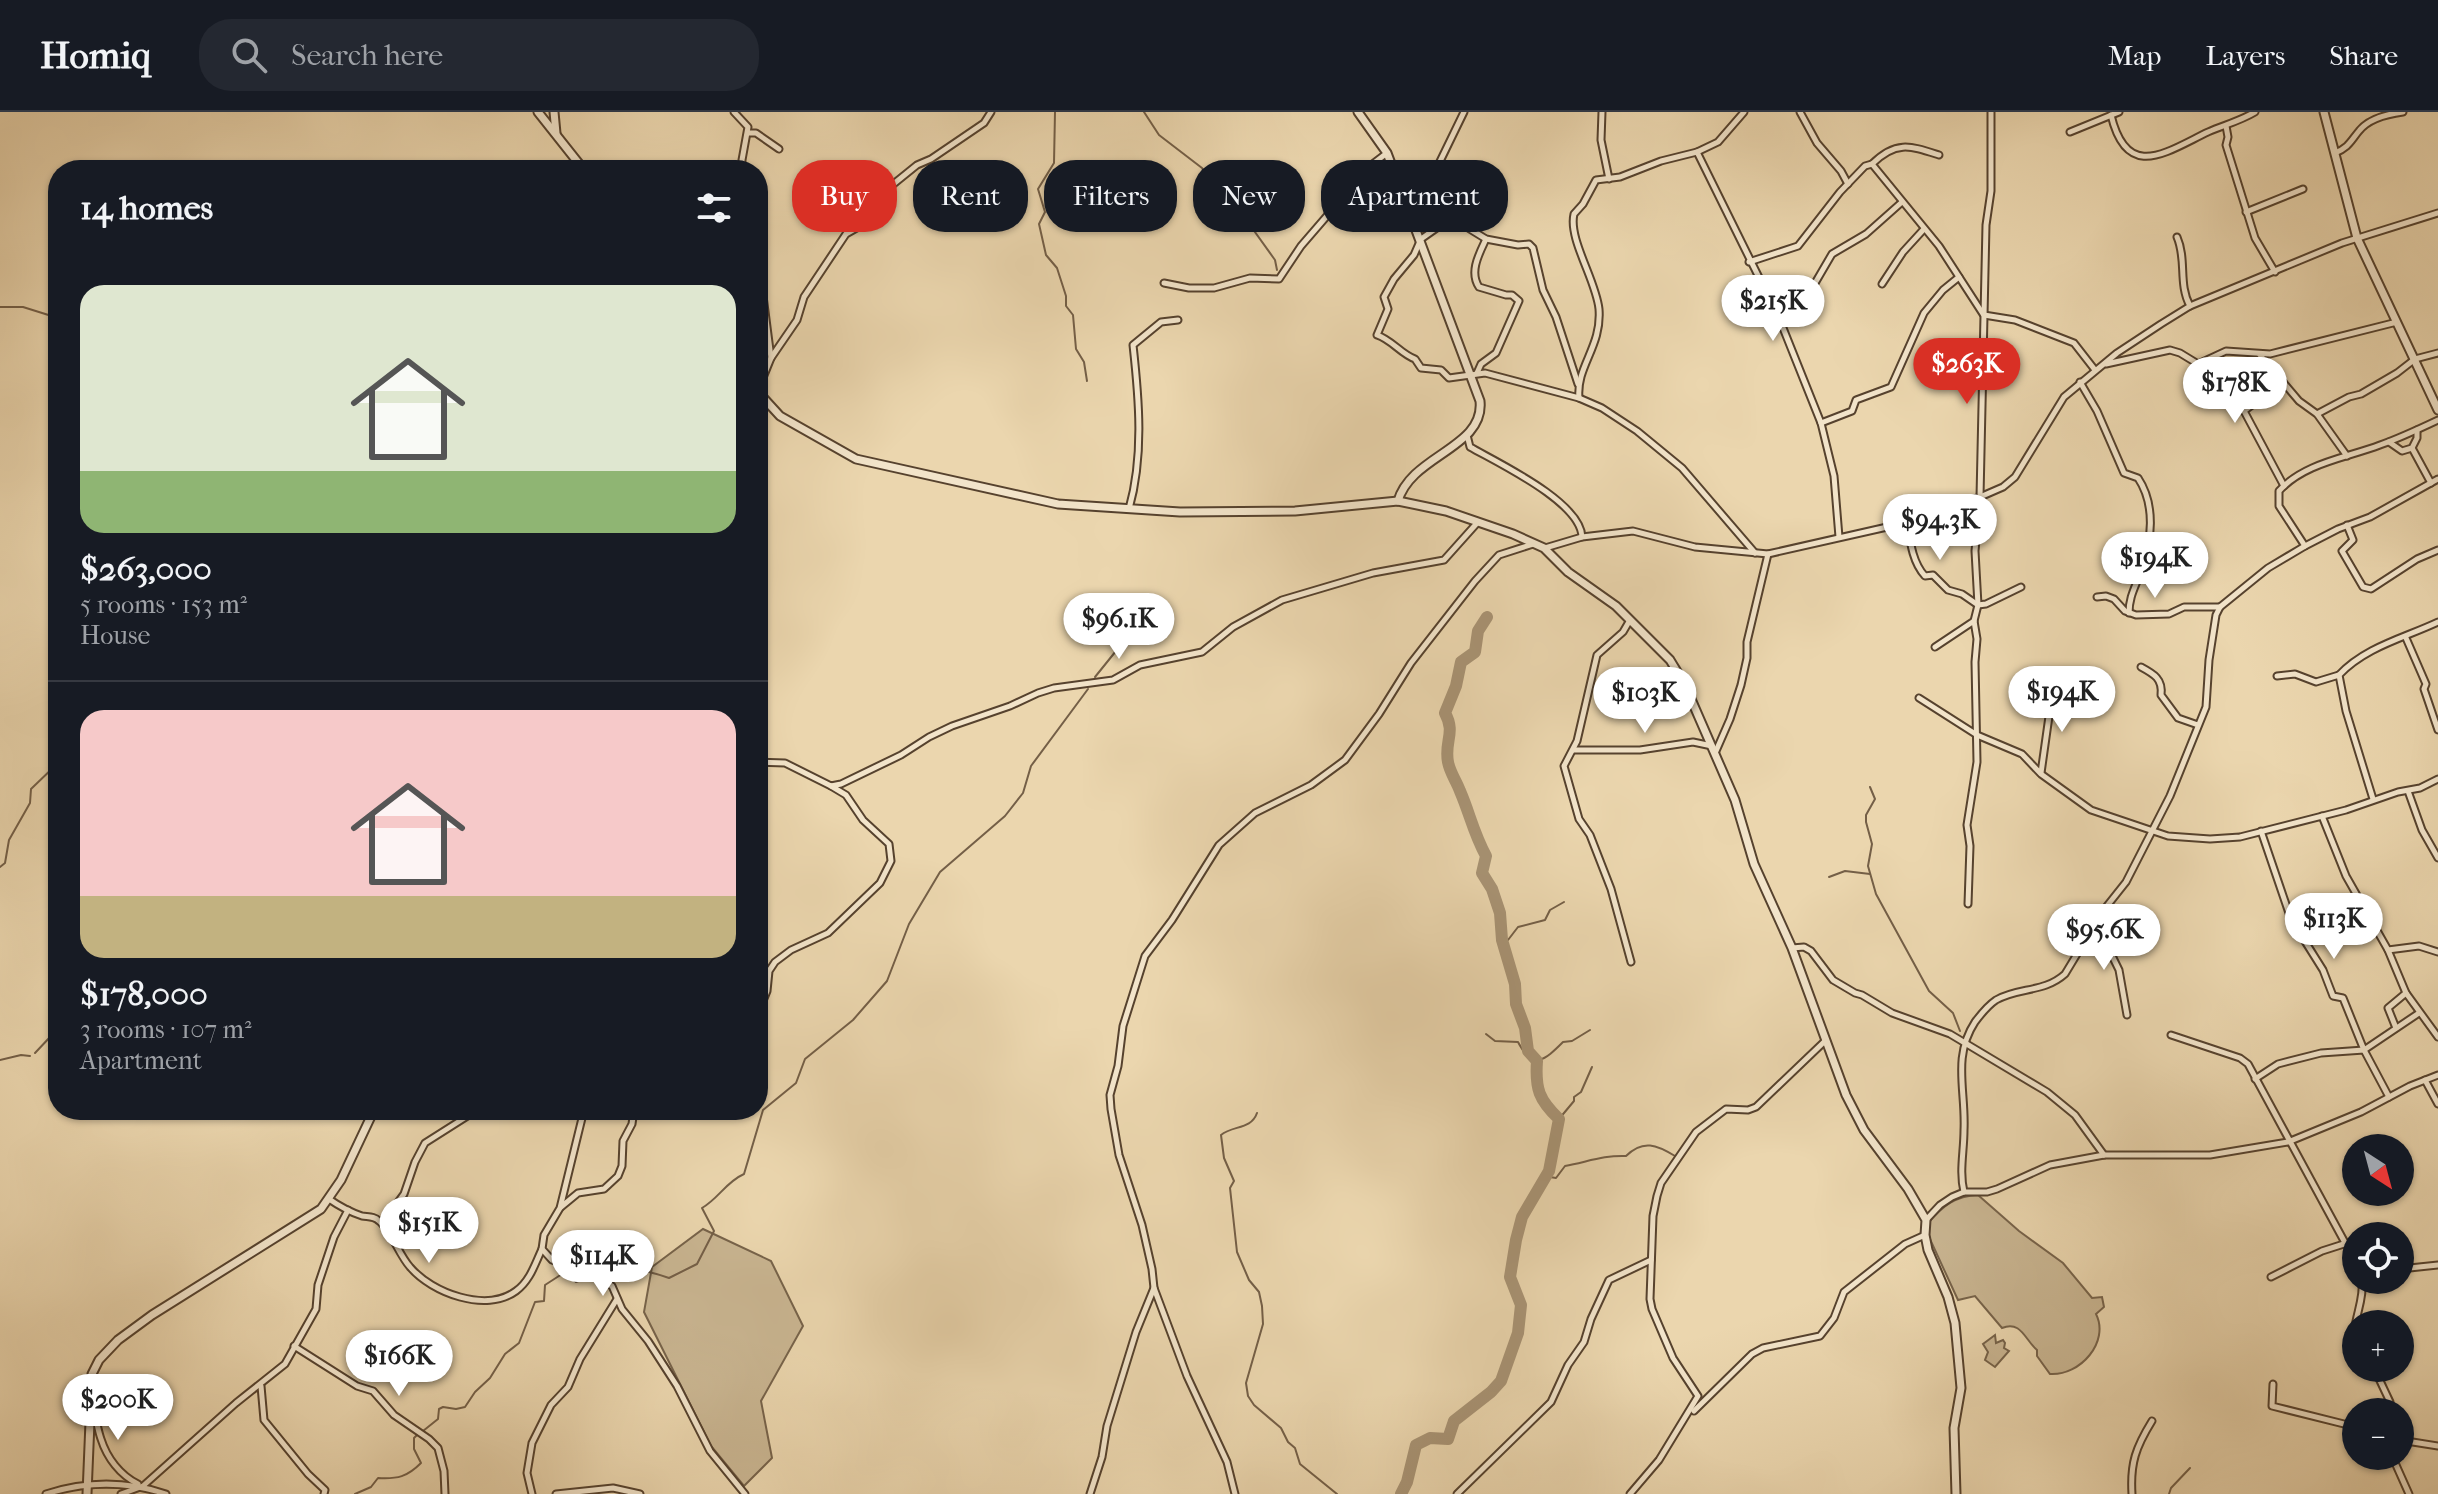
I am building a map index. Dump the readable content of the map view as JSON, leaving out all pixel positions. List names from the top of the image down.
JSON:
{
  "north": "bottom right",
  "page": {
    "header": "Homiq",
    "search": "Search here",
    "nav": ["Map", "Layers", "Share"],
    "chip": [
      "Buy",
      "Rent",
      "Filters",
      "New",
      "Apartment"
    ],
    "heading": "14 homes",
    "list": [
      {
        "name": "$263,000",
        "note": "5 rooms · 153 m² · House"
      },
      {
        "name": "$178,000",
        "note": "3 rooms · 107 m² · Apartment"
      }
    ],
    "price": [
      "$215K",
      "$263K",
      "$178K",
      "$94.3K",
      "$194K",
      "$96.1K",
      "$194K",
      "$103K",
      "$113K",
      "$95.6K",
      "$151K",
      "$114K",
      "$166K",
      "$200K"
    ],
    "map_buttons": ["+", "−"]
  }
}
